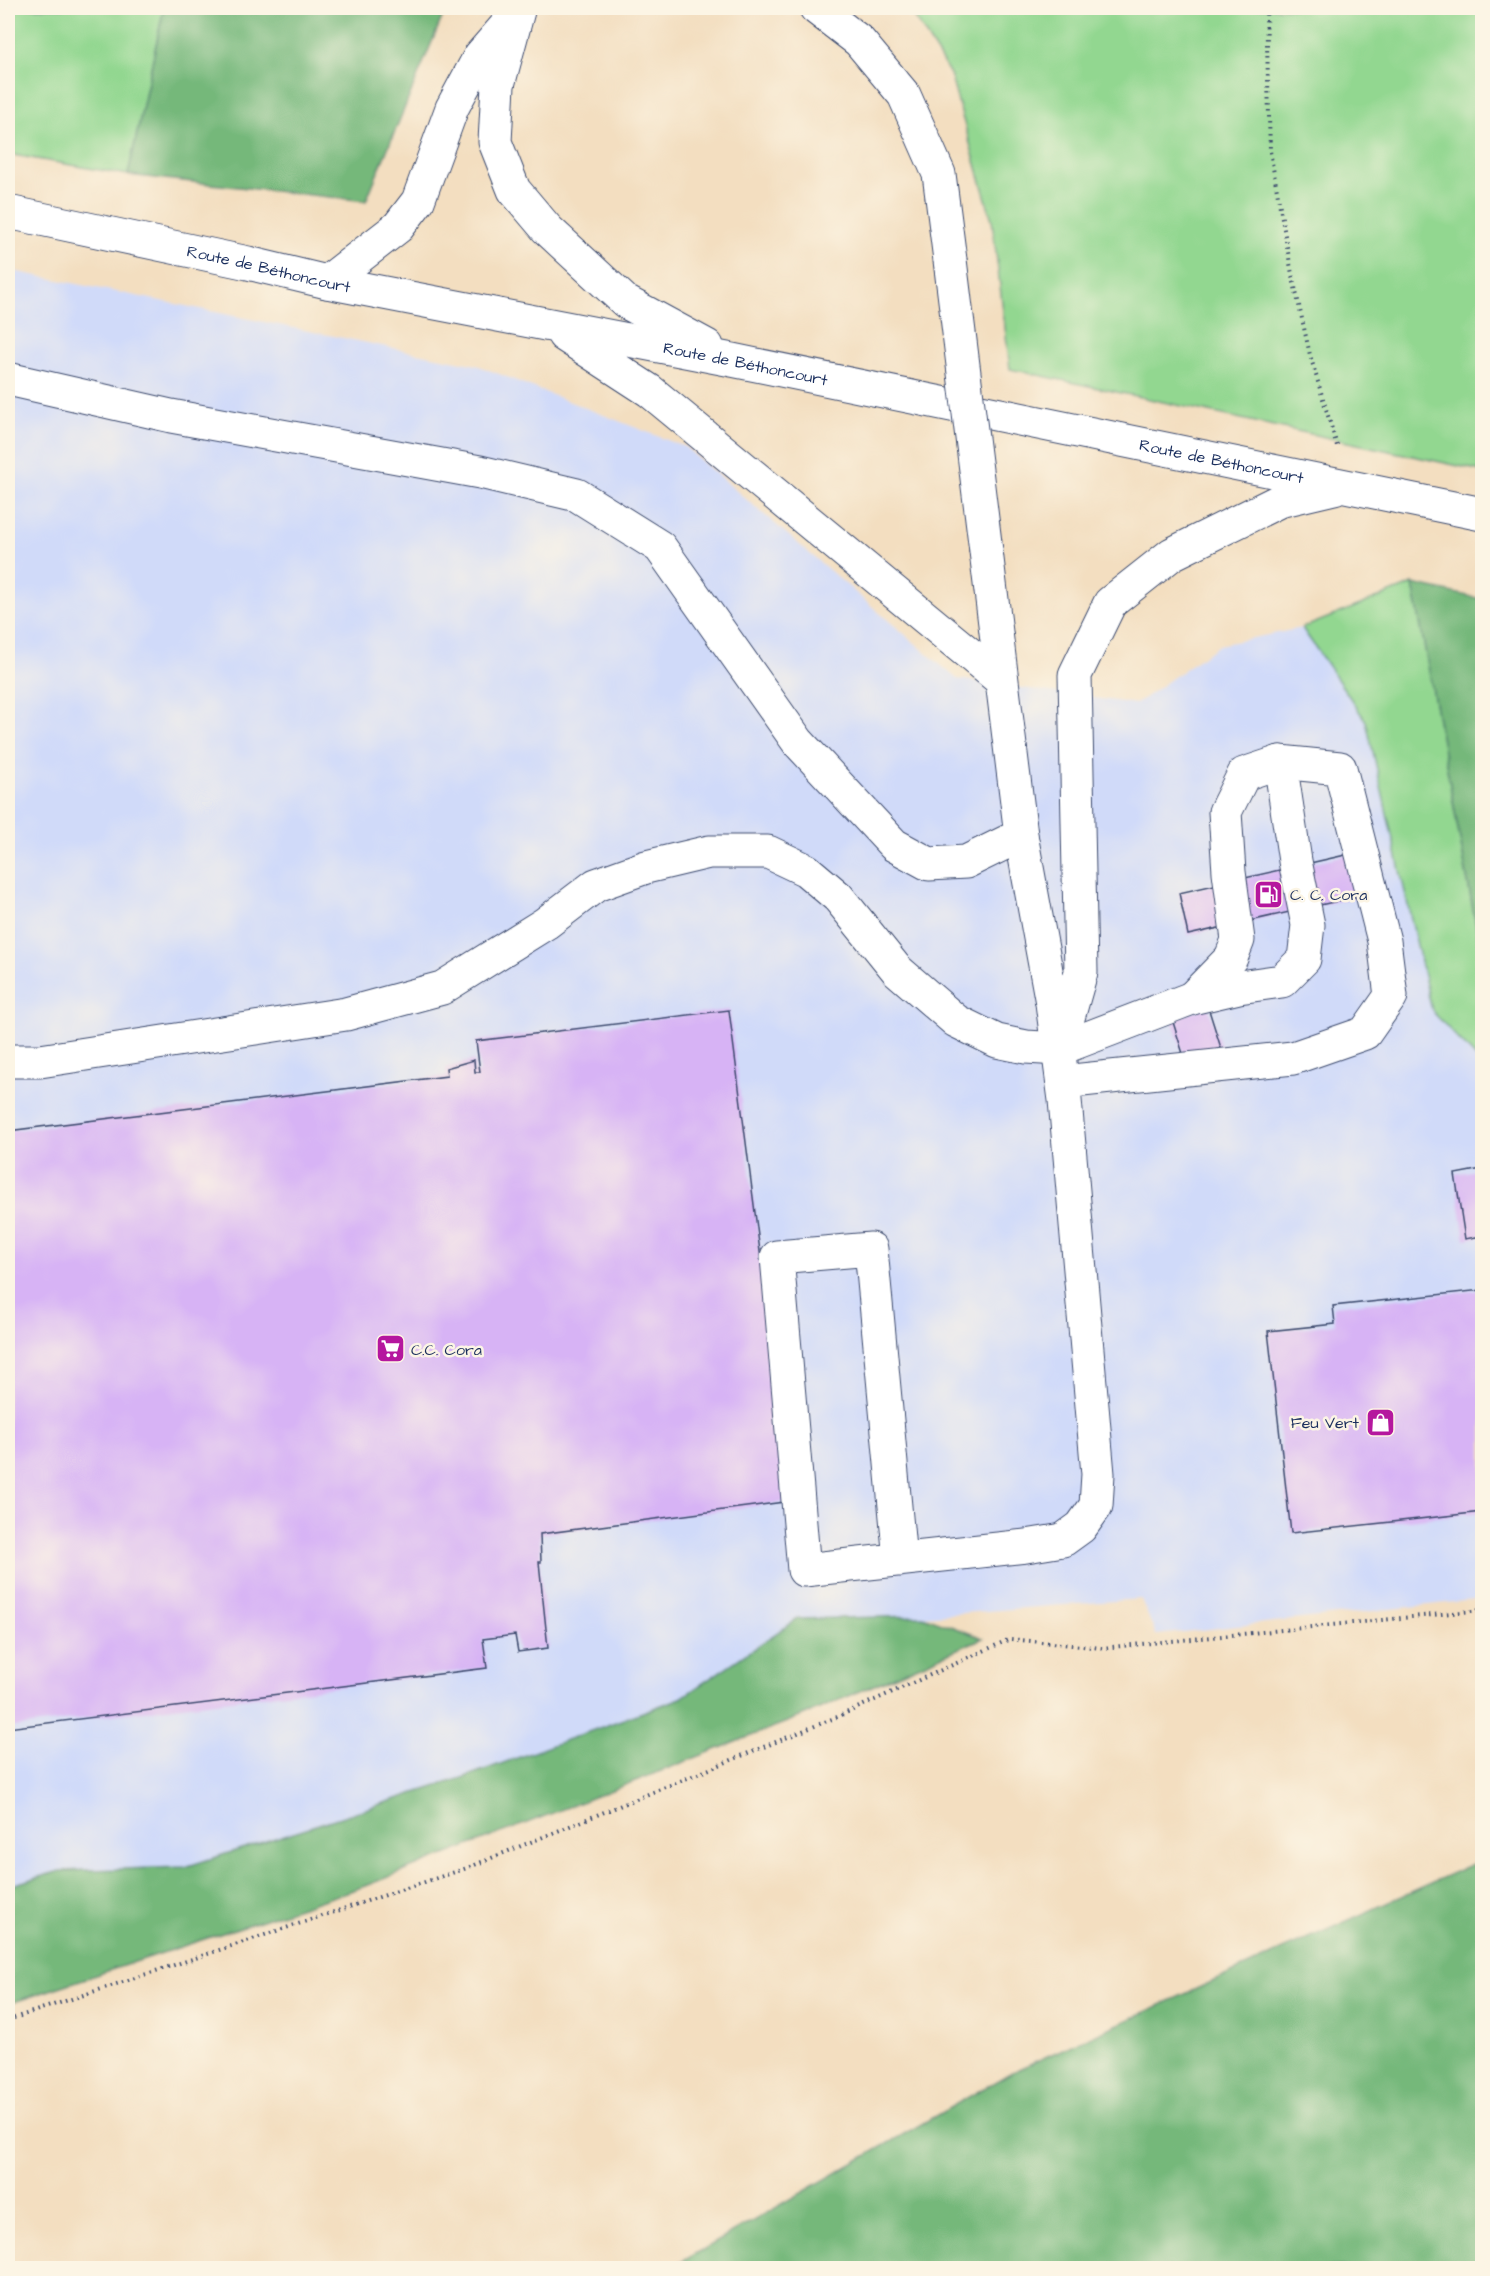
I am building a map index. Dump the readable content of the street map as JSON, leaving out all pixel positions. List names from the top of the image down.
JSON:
{
  "streets": {
    "street": ["Route de Béthoncourt"]
  },
  "places": {
    "fuel station": ["C. C. Cora"],
    "supermarket": ["C.C. Cora"],
    "shop": ["Feu Vert"]
  }
}
